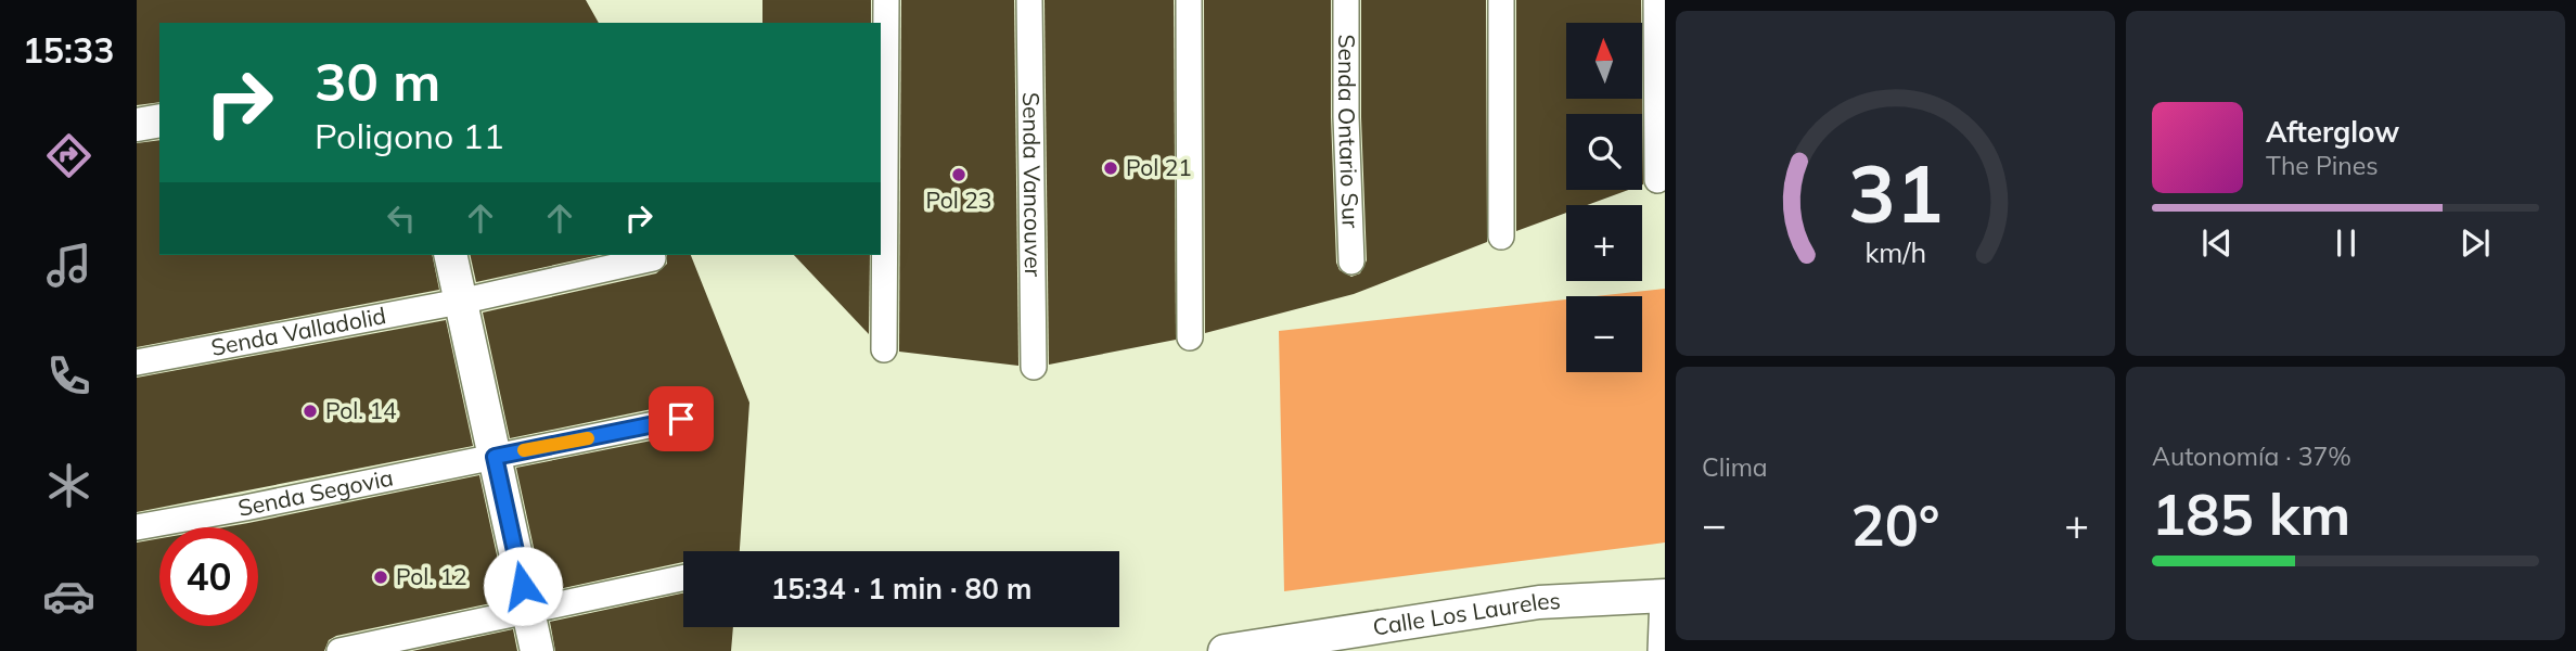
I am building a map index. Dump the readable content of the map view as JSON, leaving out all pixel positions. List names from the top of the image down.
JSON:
{
  "streets": {
    "street": [
      "Senda Ontario Sur",
      "Senda Vancouver",
      "Senda Valladolid",
      "Senda Segovia",
      "Calle Los Laureles"
    ]
  },
  "places": [
    "Pol 21",
    "Pol 23",
    "Pol. 14",
    "Pol. 12"
  ],
  "north": "top",
  "page": {
    "tabs": "15:33",
    "map_buttons": ["+", "−"],
    "turn": ["30 m", "Poligono 11"],
    "song": ["Afterglow", "The Pines"],
    "tile": [
      "Clima",
      ["Autonomía · 37%", "185 km"]
    ],
    "heat": ["−", "20°", "+"],
    "limit": "40",
    "trip": "15:34 · 1 min · 80 m",
    "gauge": ["31", "km/h"]
  }
}
